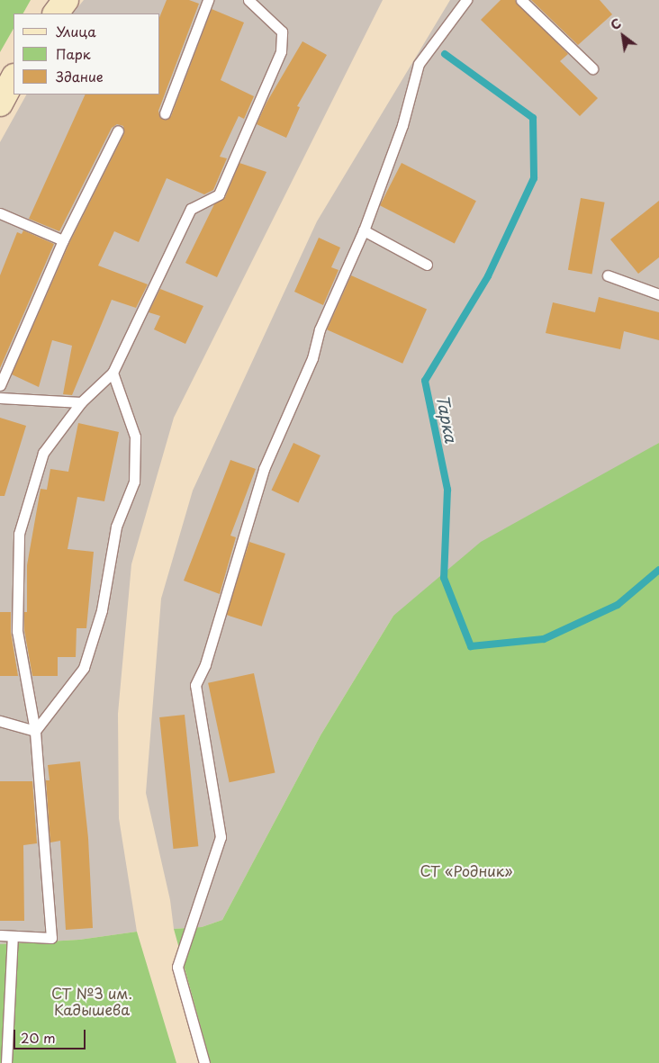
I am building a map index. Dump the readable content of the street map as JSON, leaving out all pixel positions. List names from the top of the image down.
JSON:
{
  "water": ["Тарка"],
  "parks": ["СТ «Родник»", "СТ №3 им. Кадышева"],
  "legend": ["Улица", "Парк", "Здание"],
  "scale_bar": "20 m",
  "north": "top left"
}
